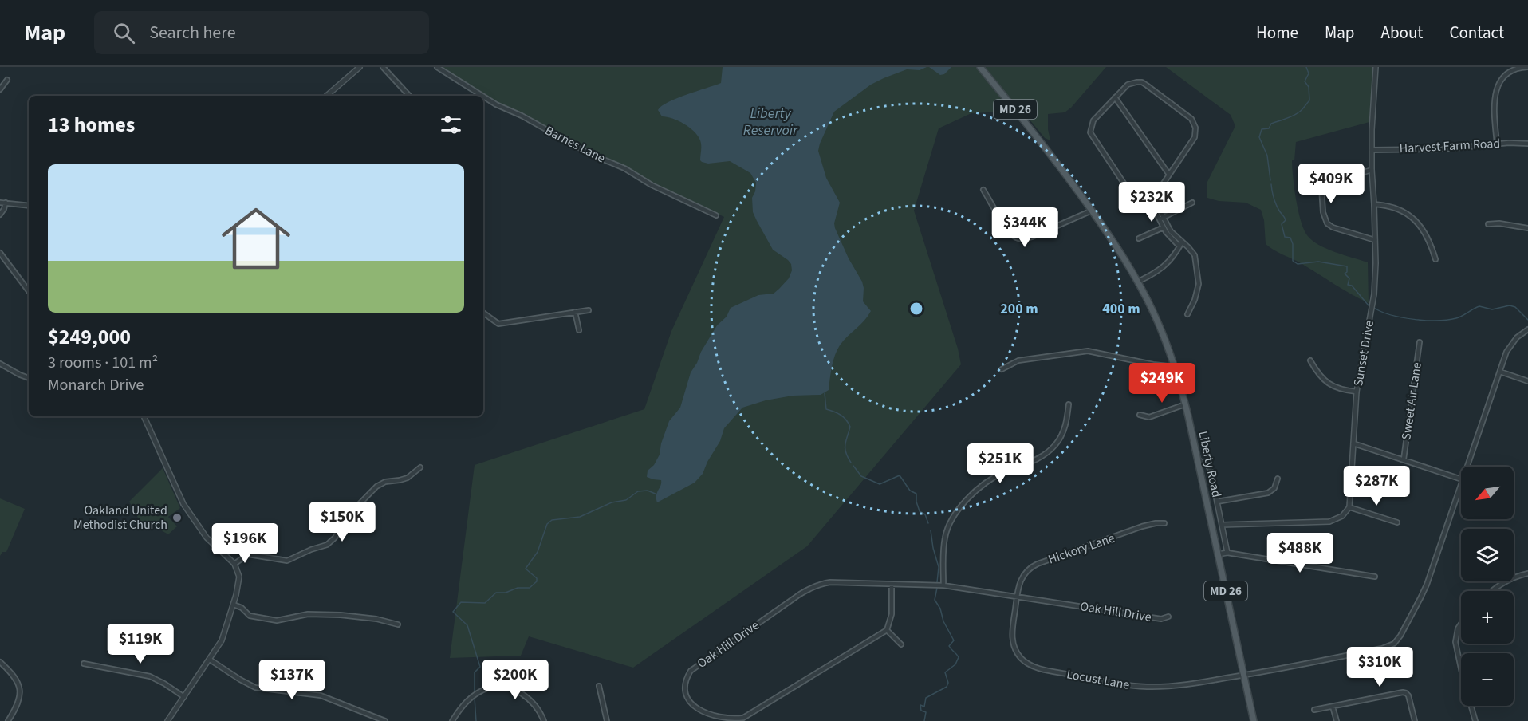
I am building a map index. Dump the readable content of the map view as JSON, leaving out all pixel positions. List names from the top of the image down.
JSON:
{
  "streets": {
    "main road": ["MD 26", "Liberty Road"],
    "street": [
      "Barnes Lane",
      "Harvest Farm Road",
      "Sunset Drive",
      "Sweet Air Lane",
      "Hickory Lane",
      "Oak Hill Drive",
      "Locust Lane"
    ]
  },
  "crossings": [
    ["Harvest Farm Road", "Sunset Drive"],
    ["Liberty Road", "Locust Lane"],
    ["Hickory Lane", "Oak Hill Drive"],
    ["Hickory Lane", "Locust Lane"],
    ["Oak Hill Drive", "Locust Lane"]
  ],
  "water": ["Liberty Reservoir"],
  "places": ["Oakland United Methodist Church"],
  "north": "bottom left",
  "page": {
    "header": "Map",
    "search": "Search here",
    "nav": [
      "Home",
      "Map",
      "About",
      "Contact"
    ],
    "heading": "13 homes",
    "list": [
      {
        "name": "$249,000",
        "note": "3 rooms · 101 m² · Monarch Drive"
      }
    ],
    "price": [
      "$409K",
      "$232K",
      "$344K",
      "$249K",
      "$251K",
      "$287K",
      "$150K",
      "$196K",
      "$488K",
      "$119K",
      "$310K",
      "$137K",
      "$200K"
    ],
    "map_buttons": ["+", "−"]
  },
  "rings": ["200 m", "400 m"]
}
